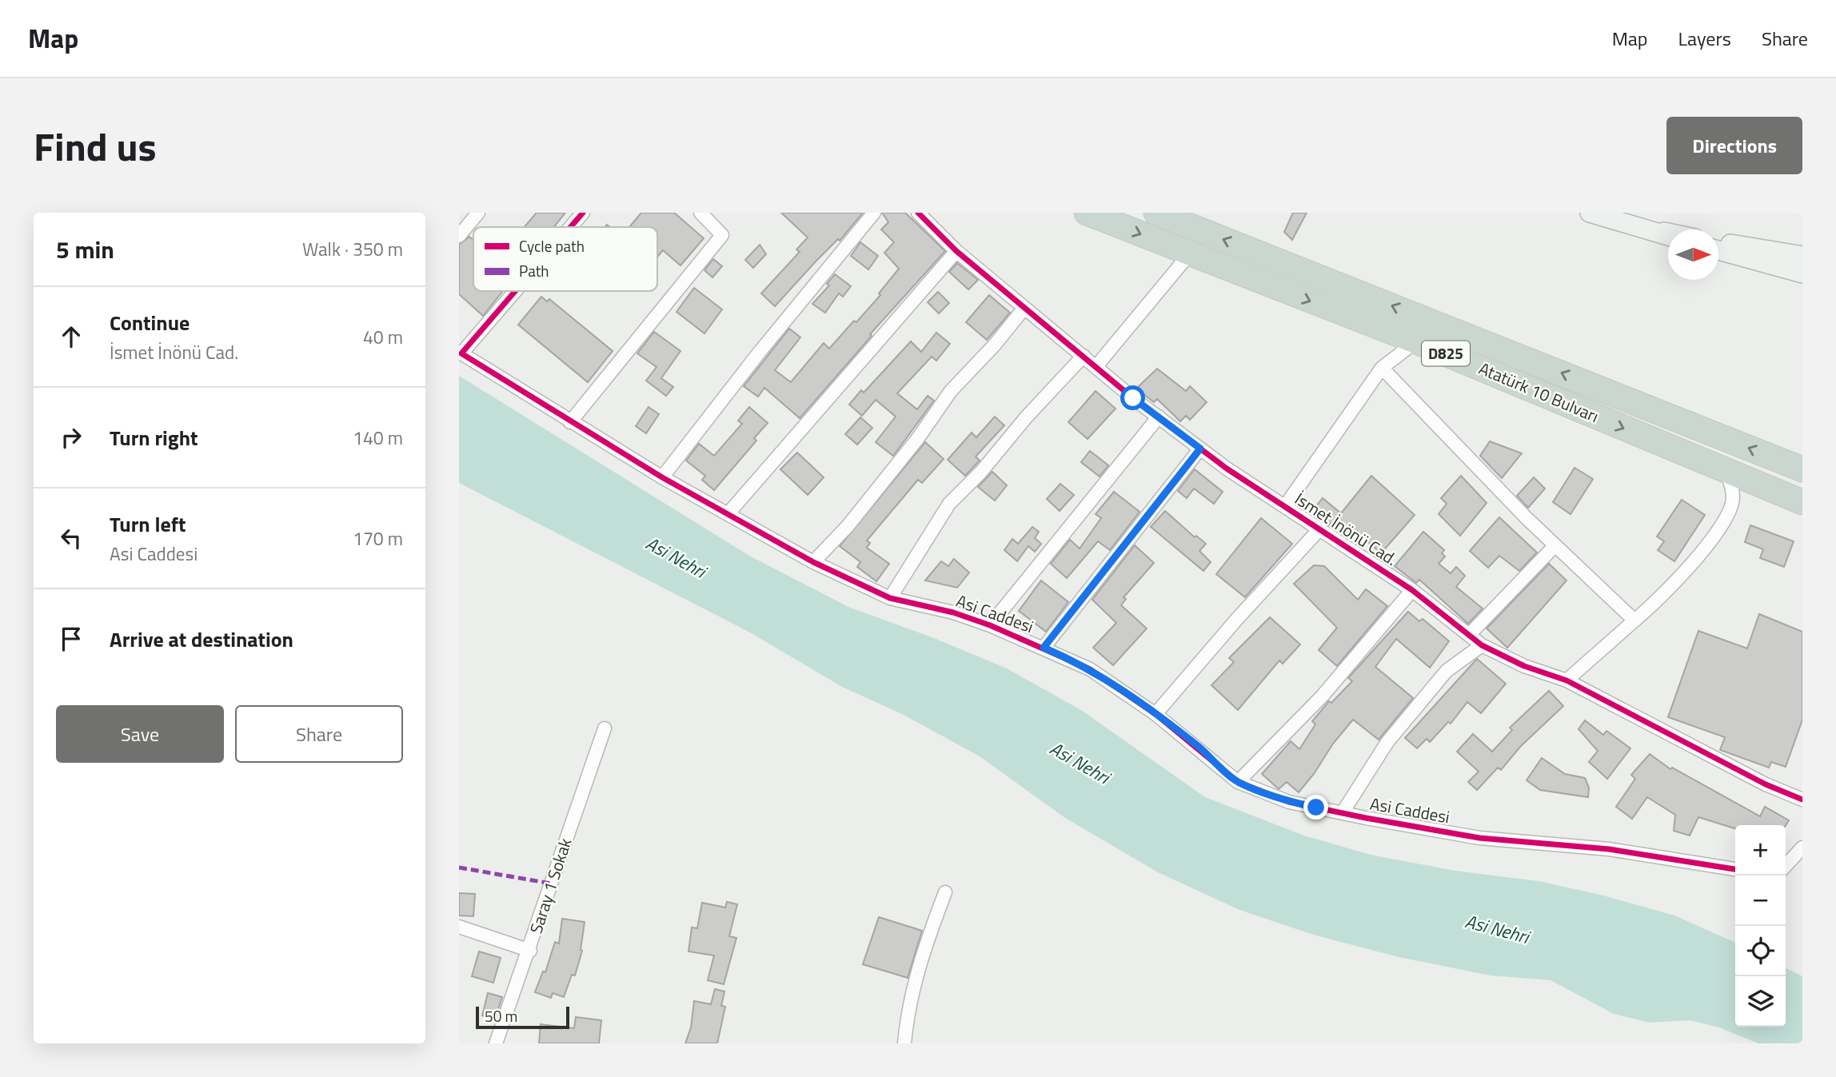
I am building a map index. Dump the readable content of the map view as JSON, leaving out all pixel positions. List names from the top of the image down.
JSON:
{
  "streets": {
    "highway": ["D825", "Atatürk 10 Bulvarı"],
    "street": ["İsmet İnönü Cad.", "Asi Caddesi", "Saray 1 Sokak"]
  },
  "water": ["Asi Nehri"],
  "legend": ["Cycle path", "Path"],
  "scale_bar": "50 m",
  "north": "right",
  "page": {
    "header": "Map",
    "nav": ["Map", "Layers", "Share"],
    "title": "Find us",
    "buttons": [
      "Directions",
      ["Save", "Share"]
    ],
    "heading": ["5 min", "Walk · 350 m"],
    "list": [
      ["Continue", "İsmet İnönü Cad.", "40 m"],
      ["Turn right", "140 m"],
      ["Turn left", "Asi Caddesi", "170 m"],
      "Arrive at destination"
    ],
    "map_buttons": ["+", "−"],
    "scale": "50 m"
  }
}
